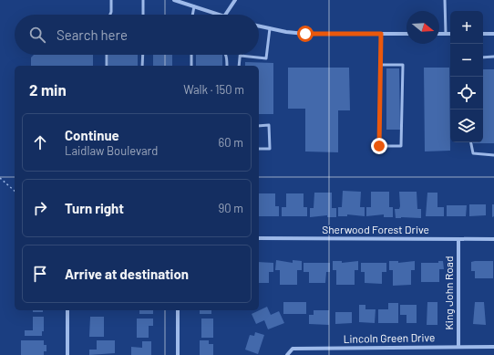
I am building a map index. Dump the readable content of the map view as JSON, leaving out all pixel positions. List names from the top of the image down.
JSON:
{
  "streets": {
    "street": ["Sherwood Forest Drive", "King John Road", "Lincoln Green Drive"]
  },
  "crossings": [
    ["Sherwood Forest Drive", "King John Road"],
    ["King John Road", "Lincoln Green Drive"]
  ],
  "north": "right",
  "page": {
    "map_buttons": ["+", "−"],
    "search": "Search here",
    "heading": ["2 min", "Walk · 150 m"],
    "list": [
      ["Continue", "Laidlaw Boulevard", "60 m"],
      ["Turn right", "90 m"],
      "Arrive at destination"
    ]
  }
}
